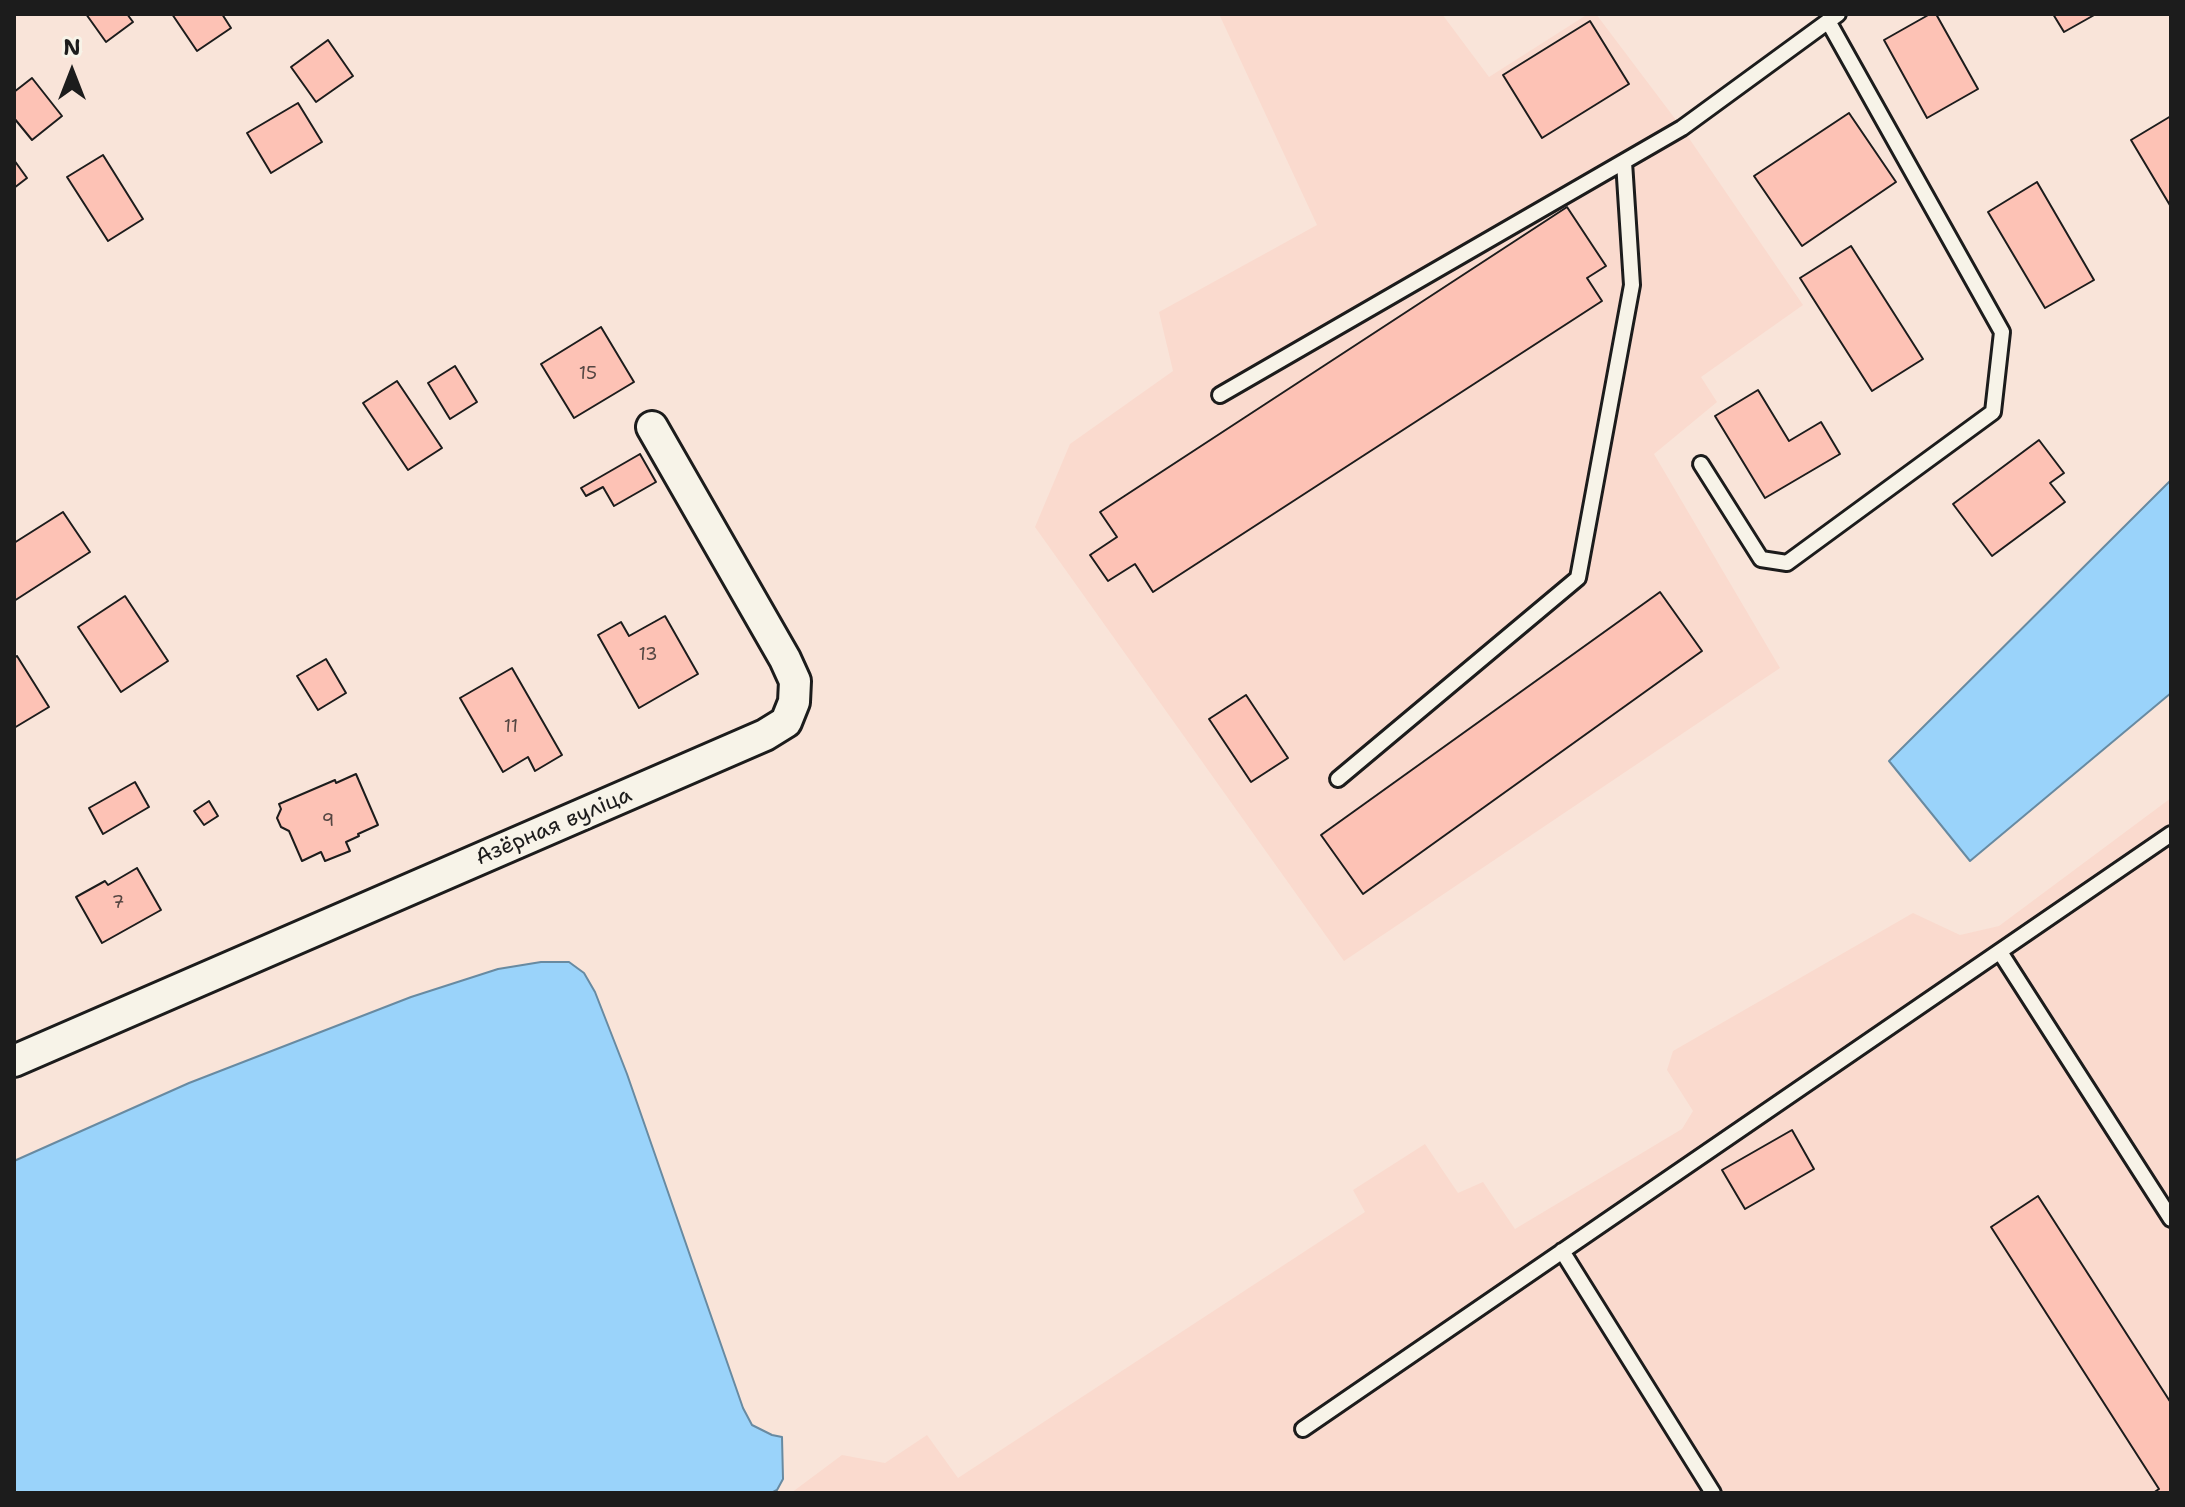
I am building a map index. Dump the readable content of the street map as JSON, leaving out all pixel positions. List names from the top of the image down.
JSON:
{
  "streets": {
    "street": ["Азёрная вуліца"]
  },
  "house_numbers": [
    "15",
    "13",
    "11",
    "9",
    "7"
  ],
  "north": "top"
}
